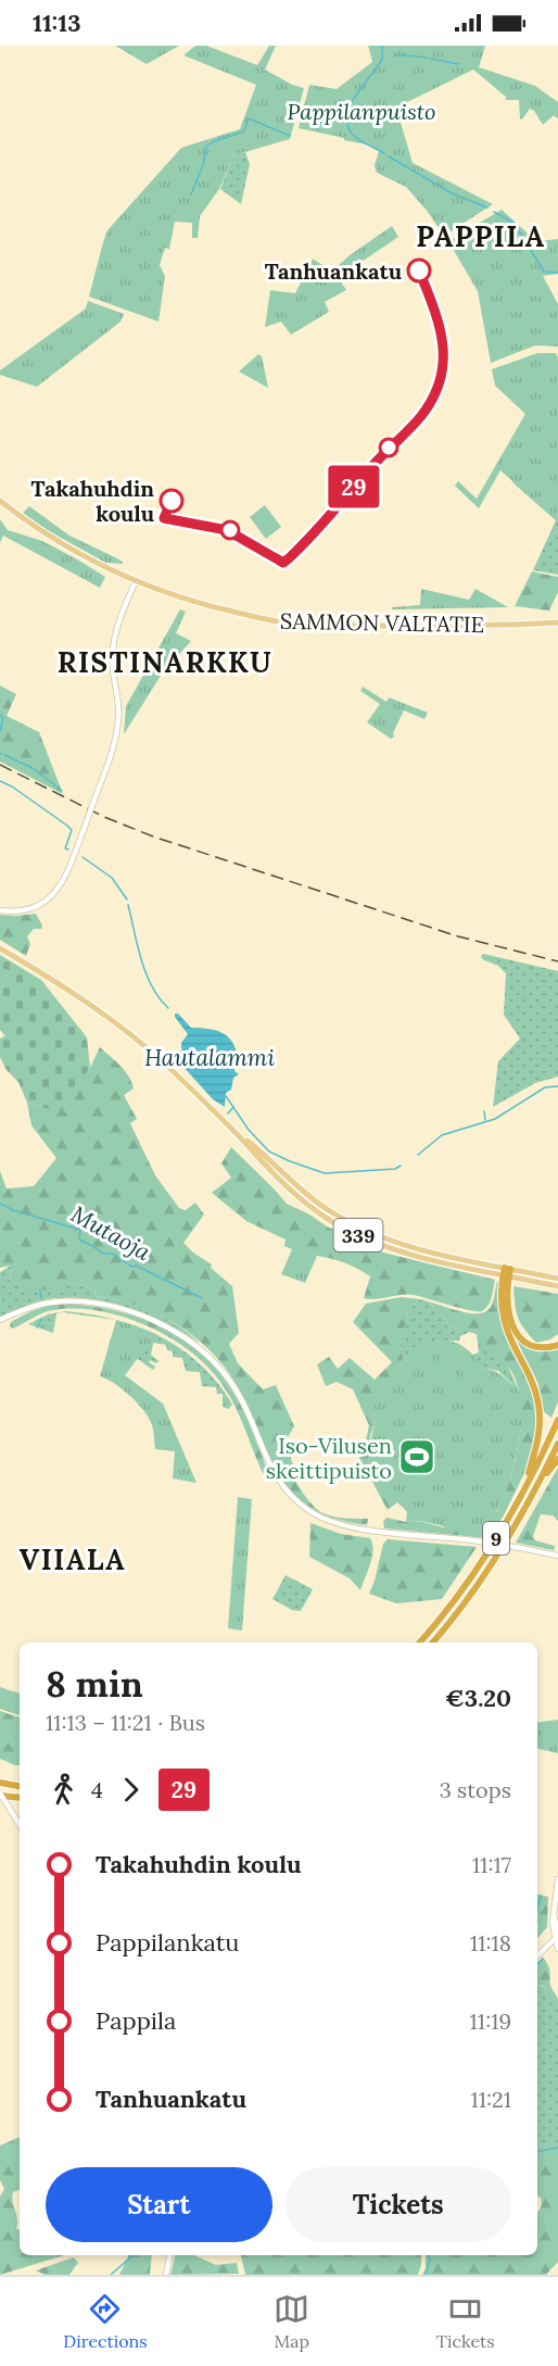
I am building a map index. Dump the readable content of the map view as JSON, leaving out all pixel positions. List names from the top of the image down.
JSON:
{
  "streets": {
    "highway": ["9"],
    "main road": ["SAMMON VALTATIE", "339"]
  },
  "districts": ["PAPPILA", "RISTINARKKU", "VIIALA"],
  "water": ["Hautalammi", "Mutaoja"],
  "parks": ["Pappilanpuisto"],
  "places": {
    "other": ["Tanhuankatu", "Takahuhdin koulu"],
    "sports": ["Iso-Vilusen skeittipuisto"]
  },
  "lines": ["bus line 29"],
  "page": {
    "status": "11:13",
    "on_map": "29",
    "heading": ["8 min", "11:13 – 11:21 · Bus", "€3.20"],
    "legs": ["4", "29", "3 stops"],
    "list": [
      {
        "name": "Takahuhdin koulu",
        "value": "11:17"
      },
      {
        "name": "Pappilankatu",
        "value": "11:18"
      },
      {
        "name": "Pappila",
        "value": "11:19"
      },
      {
        "name": "Tanhuankatu",
        "value": "11:21"
      }
    ],
    "buttons": ["Start", "Tickets"],
    "tabs": ["Directions", "Map", "Tickets"]
  }
}
